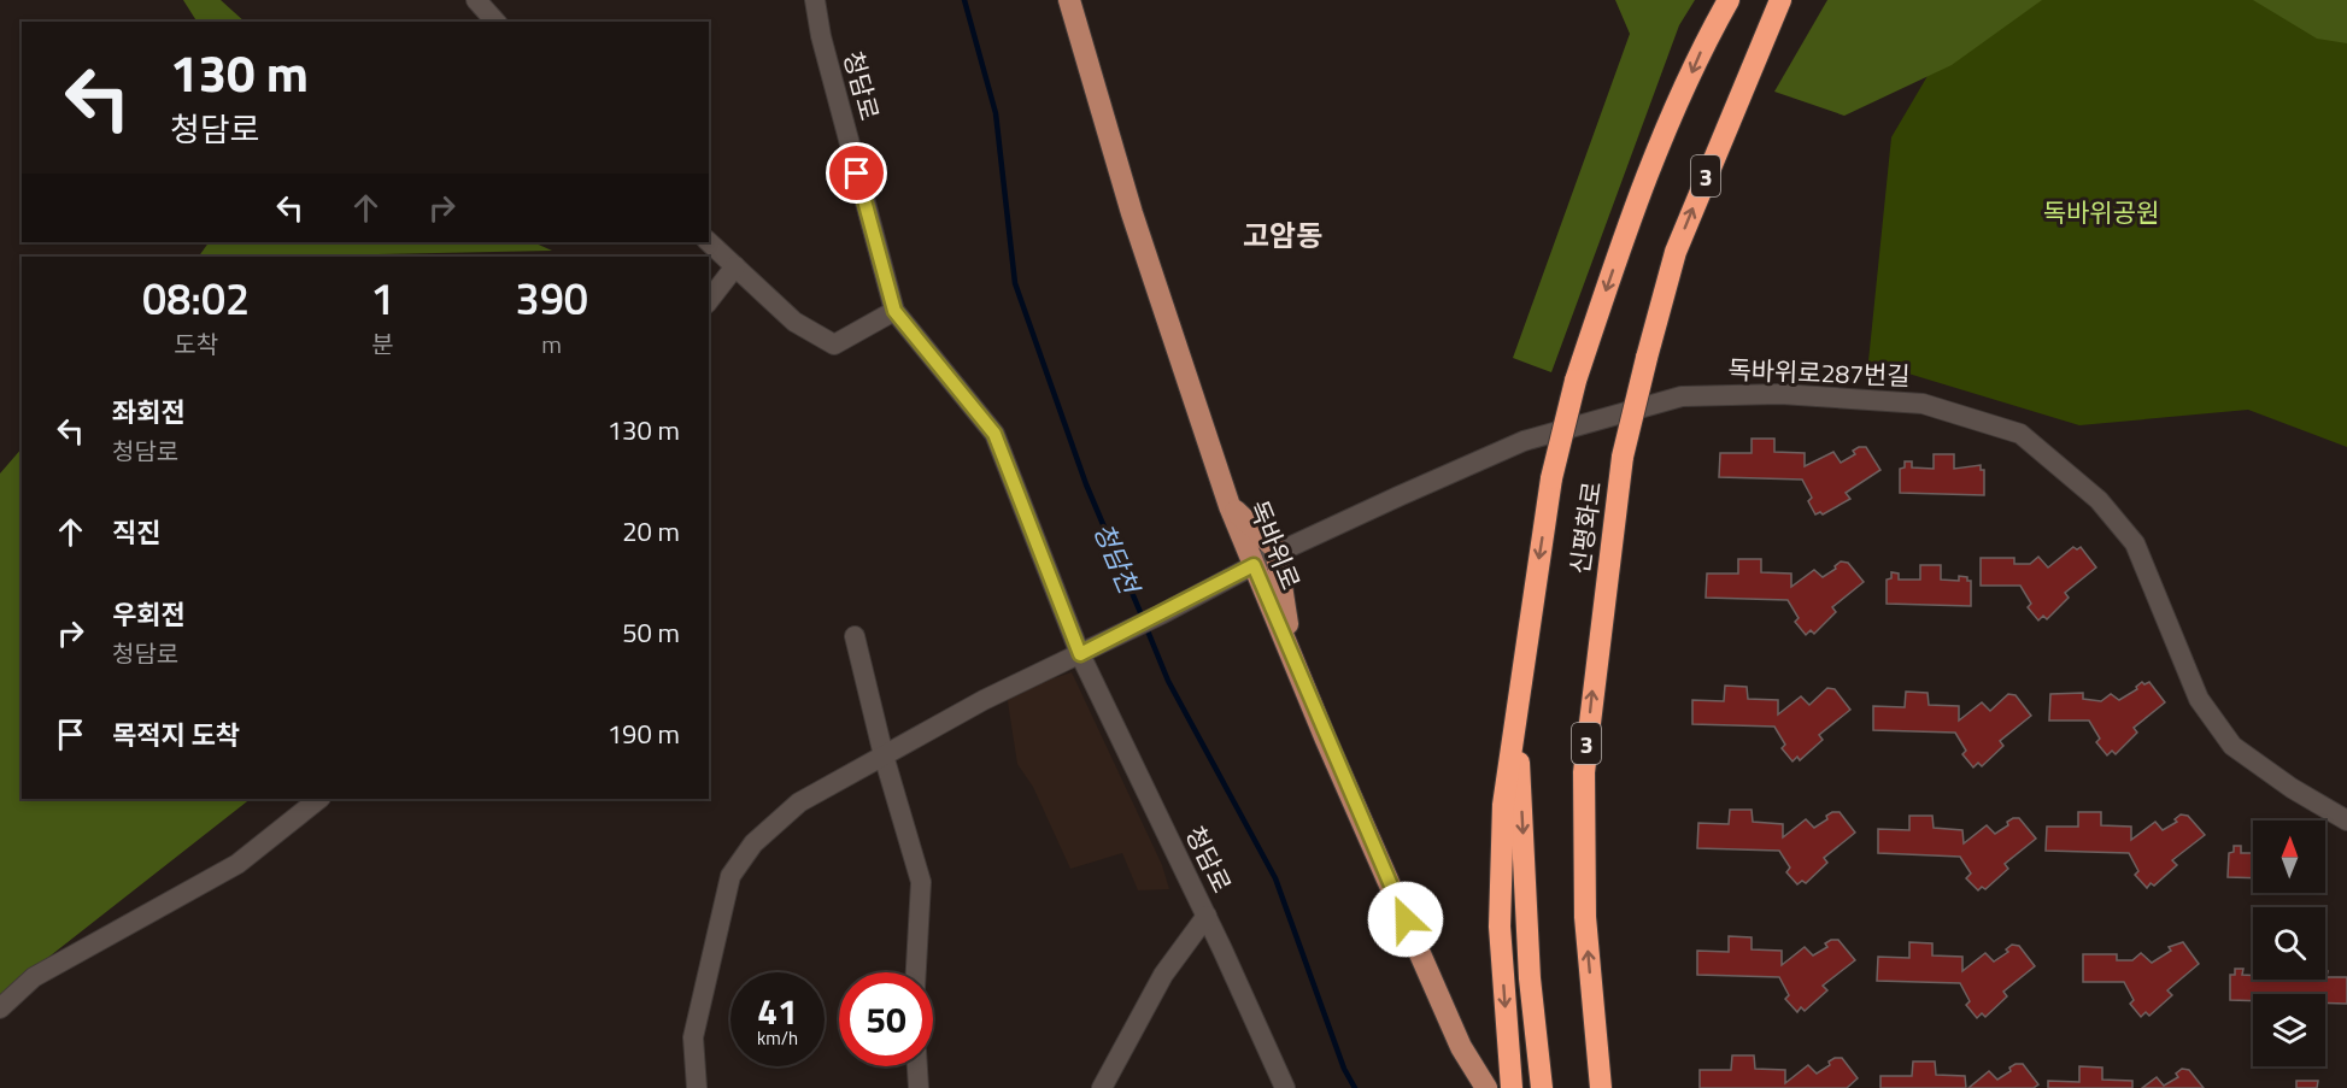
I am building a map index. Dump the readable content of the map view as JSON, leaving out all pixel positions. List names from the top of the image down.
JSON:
{
  "streets": {
    "highway": ["3", "신평화로"],
    "main road": ["독바위로"],
    "street": ["청담로", "독바위로287번길"]
  },
  "crossings": [
    ["독바위로287번길", "독바위로"]
  ],
  "districts": ["고암동"],
  "water": ["청담천"],
  "parks": ["독바위공원"],
  "north": "top",
  "page": {
    "turn": ["130 m", "청담로"],
    "eta": [
      "08:02",
      "도착",
      "1",
      "분",
      "390",
      "m"
    ],
    "list": [
      {
        "name": "좌회전",
        "note": "청담로",
        "value": "130 m"
      },
      {
        "name": "직진",
        "value": "20 m"
      },
      {
        "name": "우회전",
        "note": "청담로",
        "value": "50 m"
      },
      {
        "name": "목적지 도착",
        "value": "190 m"
      }
    ],
    "speed": "41 km/h",
    "limit": "50"
  }
}
